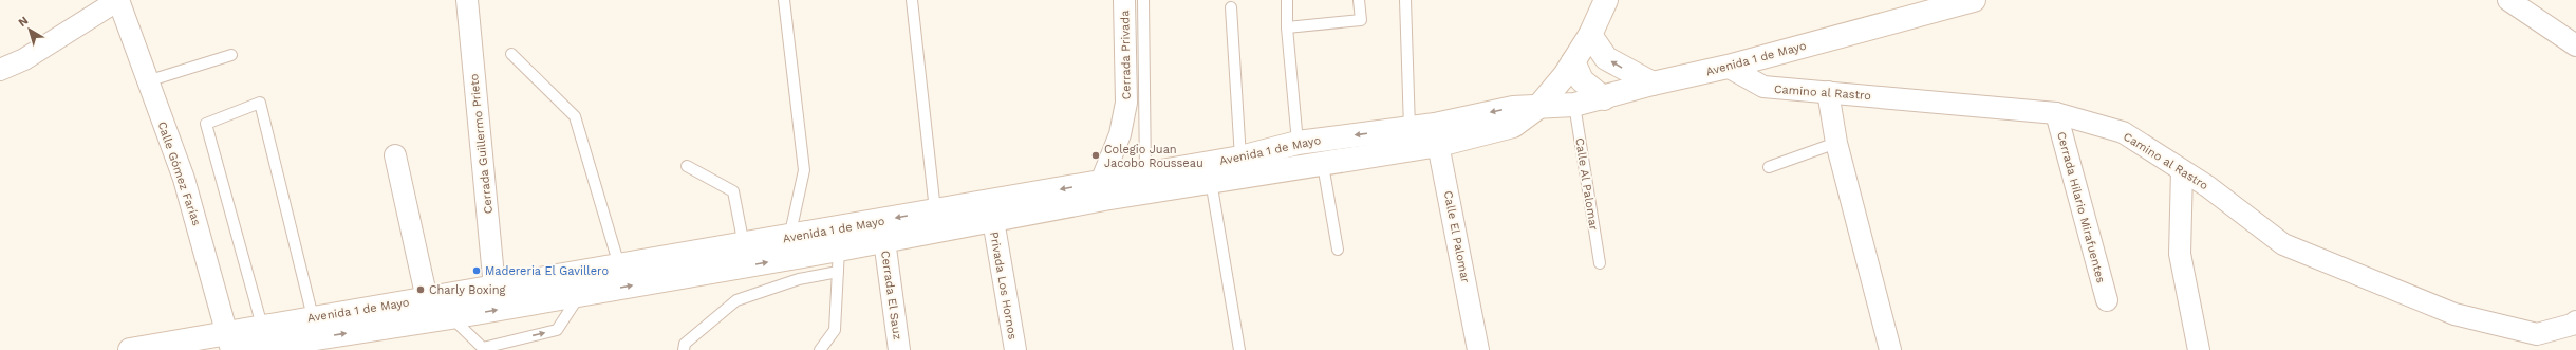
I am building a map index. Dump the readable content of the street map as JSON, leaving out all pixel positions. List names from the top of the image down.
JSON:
{
  "streets": {
    "main road": ["Avenida 1 de Mayo"],
    "street": [
      "Cerrada Privada",
      "Camino al Rastro",
      "Cerrada Guillermo Prieto",
      "Calle Gómez Farías",
      "Cerrada Hilario Mirafuentes",
      "Calle El Palomar",
      "Privada Los Hornos",
      "Cerrada El Sauz"
    ],
    "lane": ["Calle Al Palomar"]
  },
  "crossings": [
    ["Cerrada Privada", "Avenida 1 de Mayo"],
    ["Avenida 1 de Mayo", "Camino al Rastro"],
    ["Avenida 1 de Mayo", "Cerrada Guillermo Prieto"],
    ["Avenida 1 de Mayo", "Calle Gómez Farías"],
    ["Avenida 1 de Mayo", "Calle Al Palomar"],
    ["Avenida 1 de Mayo", "Calle El Palomar"],
    ["Avenida 1 de Mayo", "Privada Los Hornos"],
    ["Avenida 1 de Mayo", "Cerrada El Sauz"],
    ["Camino al Rastro", "Cerrada Hilario Mirafuentes"]
  ],
  "places": ["Colegio Juan Jacobo Rousseau", "Madereria El Gavillero", "Charly Boxing"],
  "north": "top left"
}
